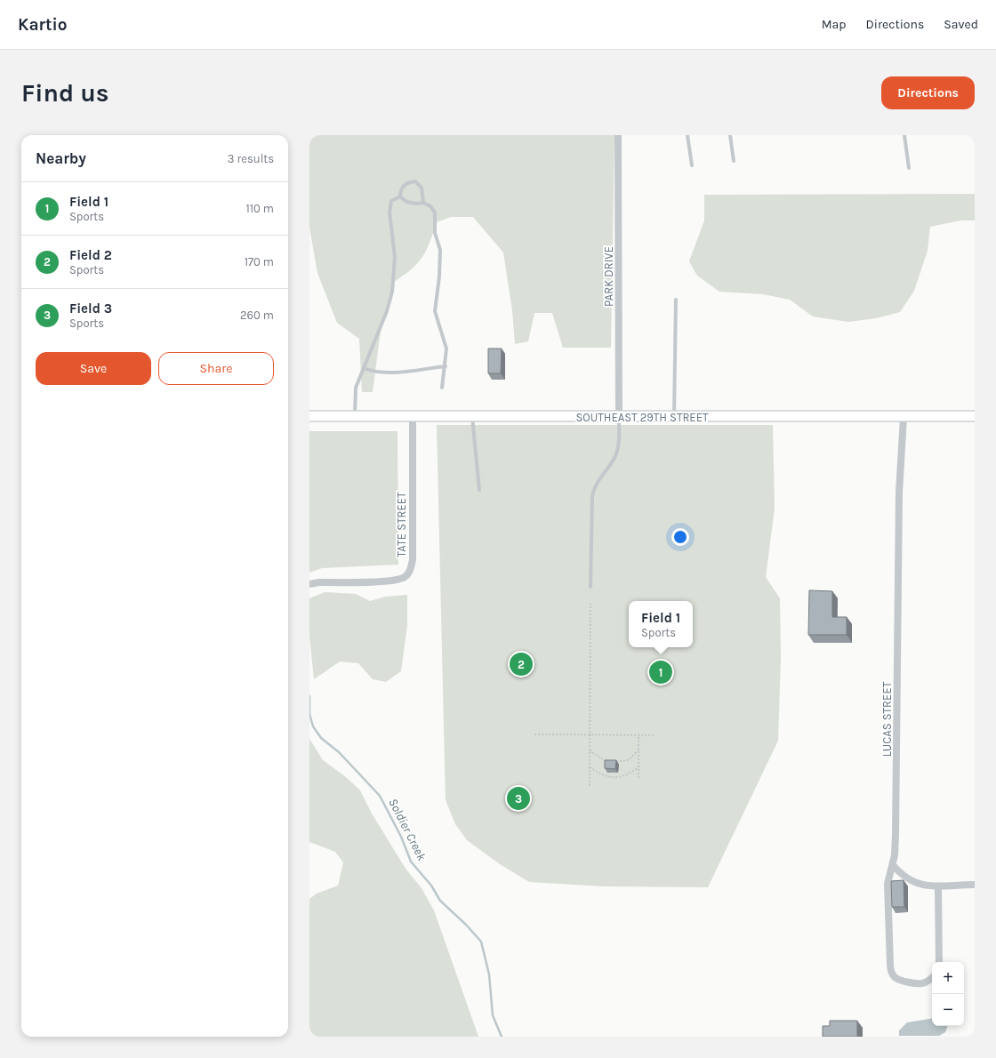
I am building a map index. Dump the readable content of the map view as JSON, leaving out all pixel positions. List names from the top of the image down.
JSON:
{
  "streets": {
    "main road": ["SOUTHEAST 29TH STREET"],
    "street": ["PARK DRIVE", "TATE STREET", "LUCAS STREET"]
  },
  "crossings": [
    ["PARK DRIVE", "SOUTHEAST 29TH STREET"],
    ["SOUTHEAST 29TH STREET", "TATE STREET"],
    ["SOUTHEAST 29TH STREET", "LUCAS STREET"]
  ],
  "water": ["Soldier Creek"],
  "page": {
    "header": "Kartio",
    "nav": ["Map", "Directions", "Saved"],
    "buttons": [
      "Directions",
      ["Save", "Share"]
    ],
    "title": "Find us",
    "heading": ["Nearby", "3 results"],
    "list": [
      {
        "mark": "1",
        "name": "Field 1",
        "note": "Sports",
        "value": "110 m"
      },
      {
        "mark": "2",
        "name": "Field 2",
        "note": "Sports",
        "value": "170 m"
      },
      {
        "mark": "3",
        "name": "Field 3",
        "note": "Sports",
        "value": "260 m"
      }
    ],
    "popup": ["Field 1", "Sports"],
    "pins": ["2", "1", "3"],
    "map_buttons": ["+", "−"]
  }
}
